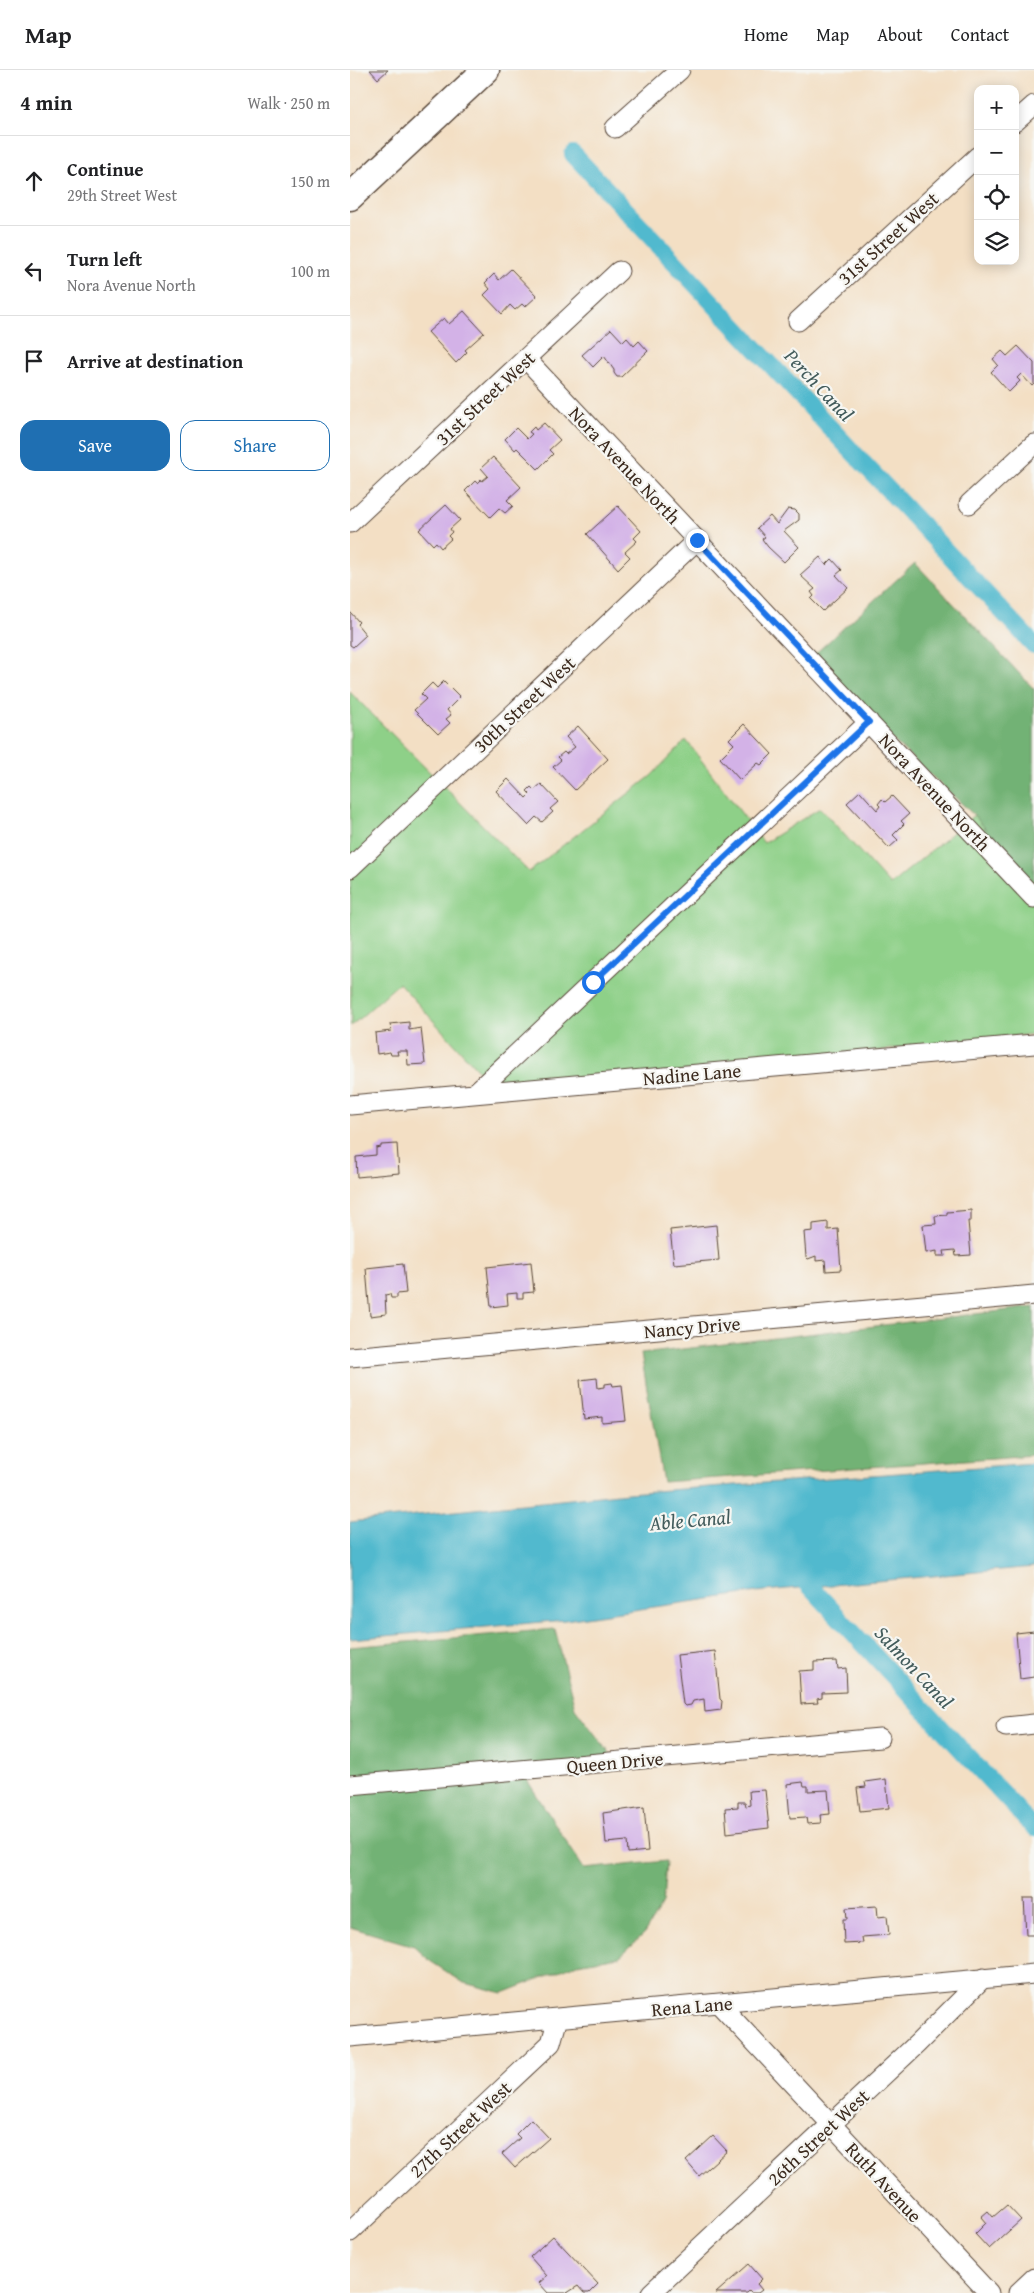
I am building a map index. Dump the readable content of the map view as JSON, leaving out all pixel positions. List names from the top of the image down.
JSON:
{
  "streets": {
    "street": [
      "31st Street West",
      "Nora Avenue North",
      "30th Street West",
      "Nadine Lane",
      "Nancy Drive",
      "Queen Drive",
      "Rena Lane",
      "27th Street West",
      "26th Street West",
      "Ruth Avenue"
    ]
  },
  "crossings": [
    ["31st Street West", "Nora Avenue North"],
    ["Nora Avenue North", "30th Street West"],
    ["Rena Lane", "27th Street West"],
    ["Rena Lane", "26th Street West"],
    ["Rena Lane", "Ruth Avenue"],
    ["26th Street West", "Ruth Avenue"]
  ],
  "water": ["Perch Canal", "Able Canal", "Salmon Canal"],
  "page": {
    "header": "Map",
    "nav": [
      "Home",
      "Map",
      "About",
      "Contact"
    ],
    "heading": ["4 min", "Walk · 250 m"],
    "map_buttons": ["+", "−"],
    "list": [
      ["Continue", "29th Street West", "150 m"],
      ["Turn left", "Nora Avenue North", "100 m"],
      "Arrive at destination"
    ],
    "buttons": ["Save", "Share"]
  }
}
